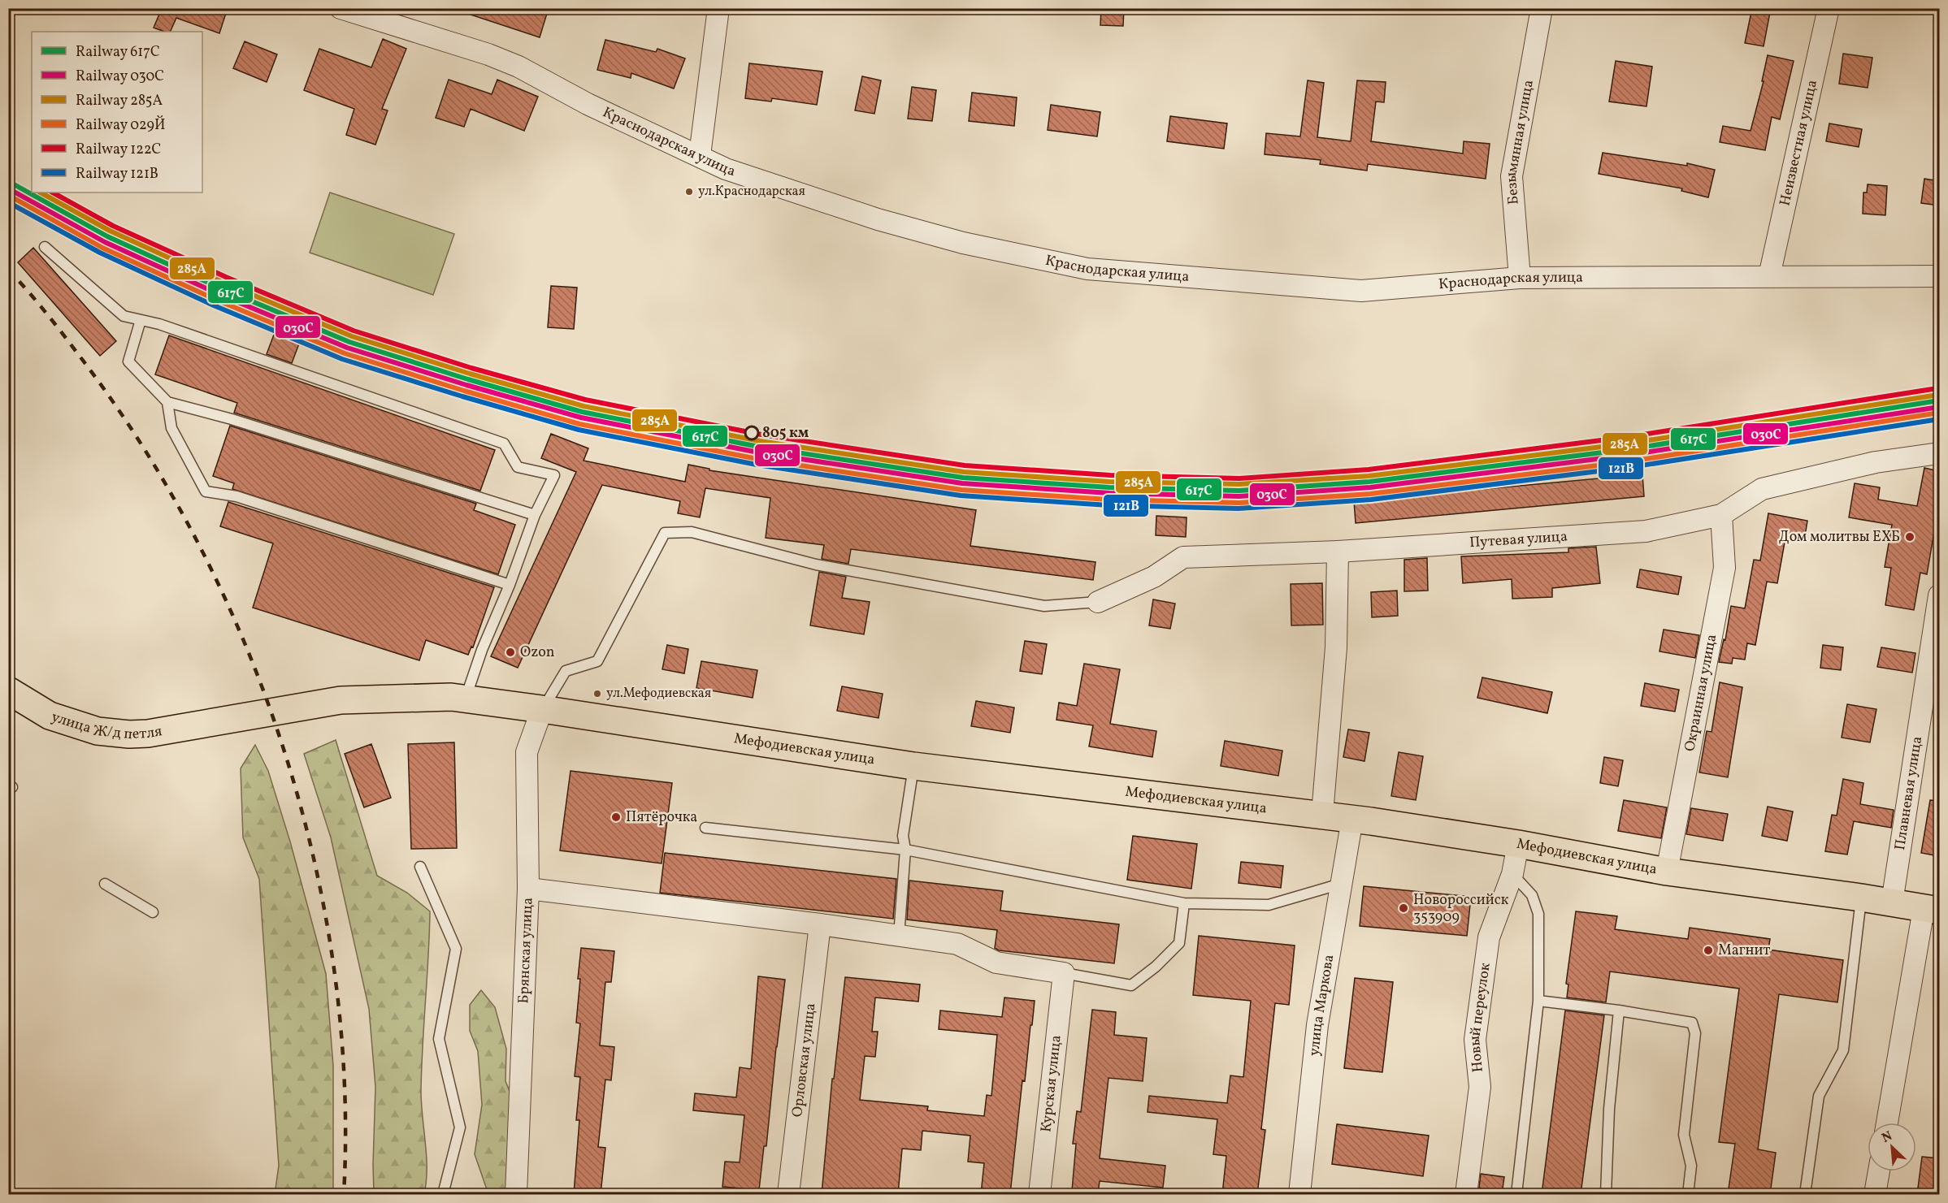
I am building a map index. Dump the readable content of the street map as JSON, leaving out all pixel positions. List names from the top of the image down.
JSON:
{
  "streets": {
    "main road": ["улица Ж/д петля", "Мефодиевская улица"],
    "street": [
      "Краснодарская улица",
      "Неизвестная улица",
      "Безымянная улица",
      "Путевая улица",
      "Окраинная улица",
      "Плавневая улица",
      "Брянская улица",
      "улица Маркова",
      "Новый переулок",
      "Орловская улица",
      "Курская улица"
    ]
  },
  "crossings": [
    ["Краснодарская улица", "Неизвестная улица"],
    ["Краснодарская улица", "Безымянная улица"],
    ["Путевая улица", "Окраинная улица"],
    ["Окраинная улица", "Мефодиевская улица"],
    ["улица Ж/д петля", "Мефодиевская улица"],
    ["Мефодиевская улица", "Плавневая улица"],
    ["Мефодиевская улица", "Брянская улица"],
    ["Мефодиевская улица", "улица Маркова"],
    ["Мефодиевская улица", "Новый переулок"]
  ],
  "places": [
    "ул.Краснодарская",
    "805 км",
    "Дом молитвы ЕХБ",
    "Ozon",
    "ул.Мефодиевская",
    "Пятёрочка",
    "Новороссийск 353909",
    "Магнит"
  ],
  "lines": [
    "rail line 617C",
    "rail line 030C",
    "rail line 285А",
    "rail line 122С",
    "rail line 029Й",
    "rail line 121В"
  ],
  "legend": [
    "Railway 617C",
    "Railway 030C",
    "Railway 285А",
    "Railway 029Й",
    "Railway 122С",
    "Railway 121В"
  ],
  "north": "top left"
}
